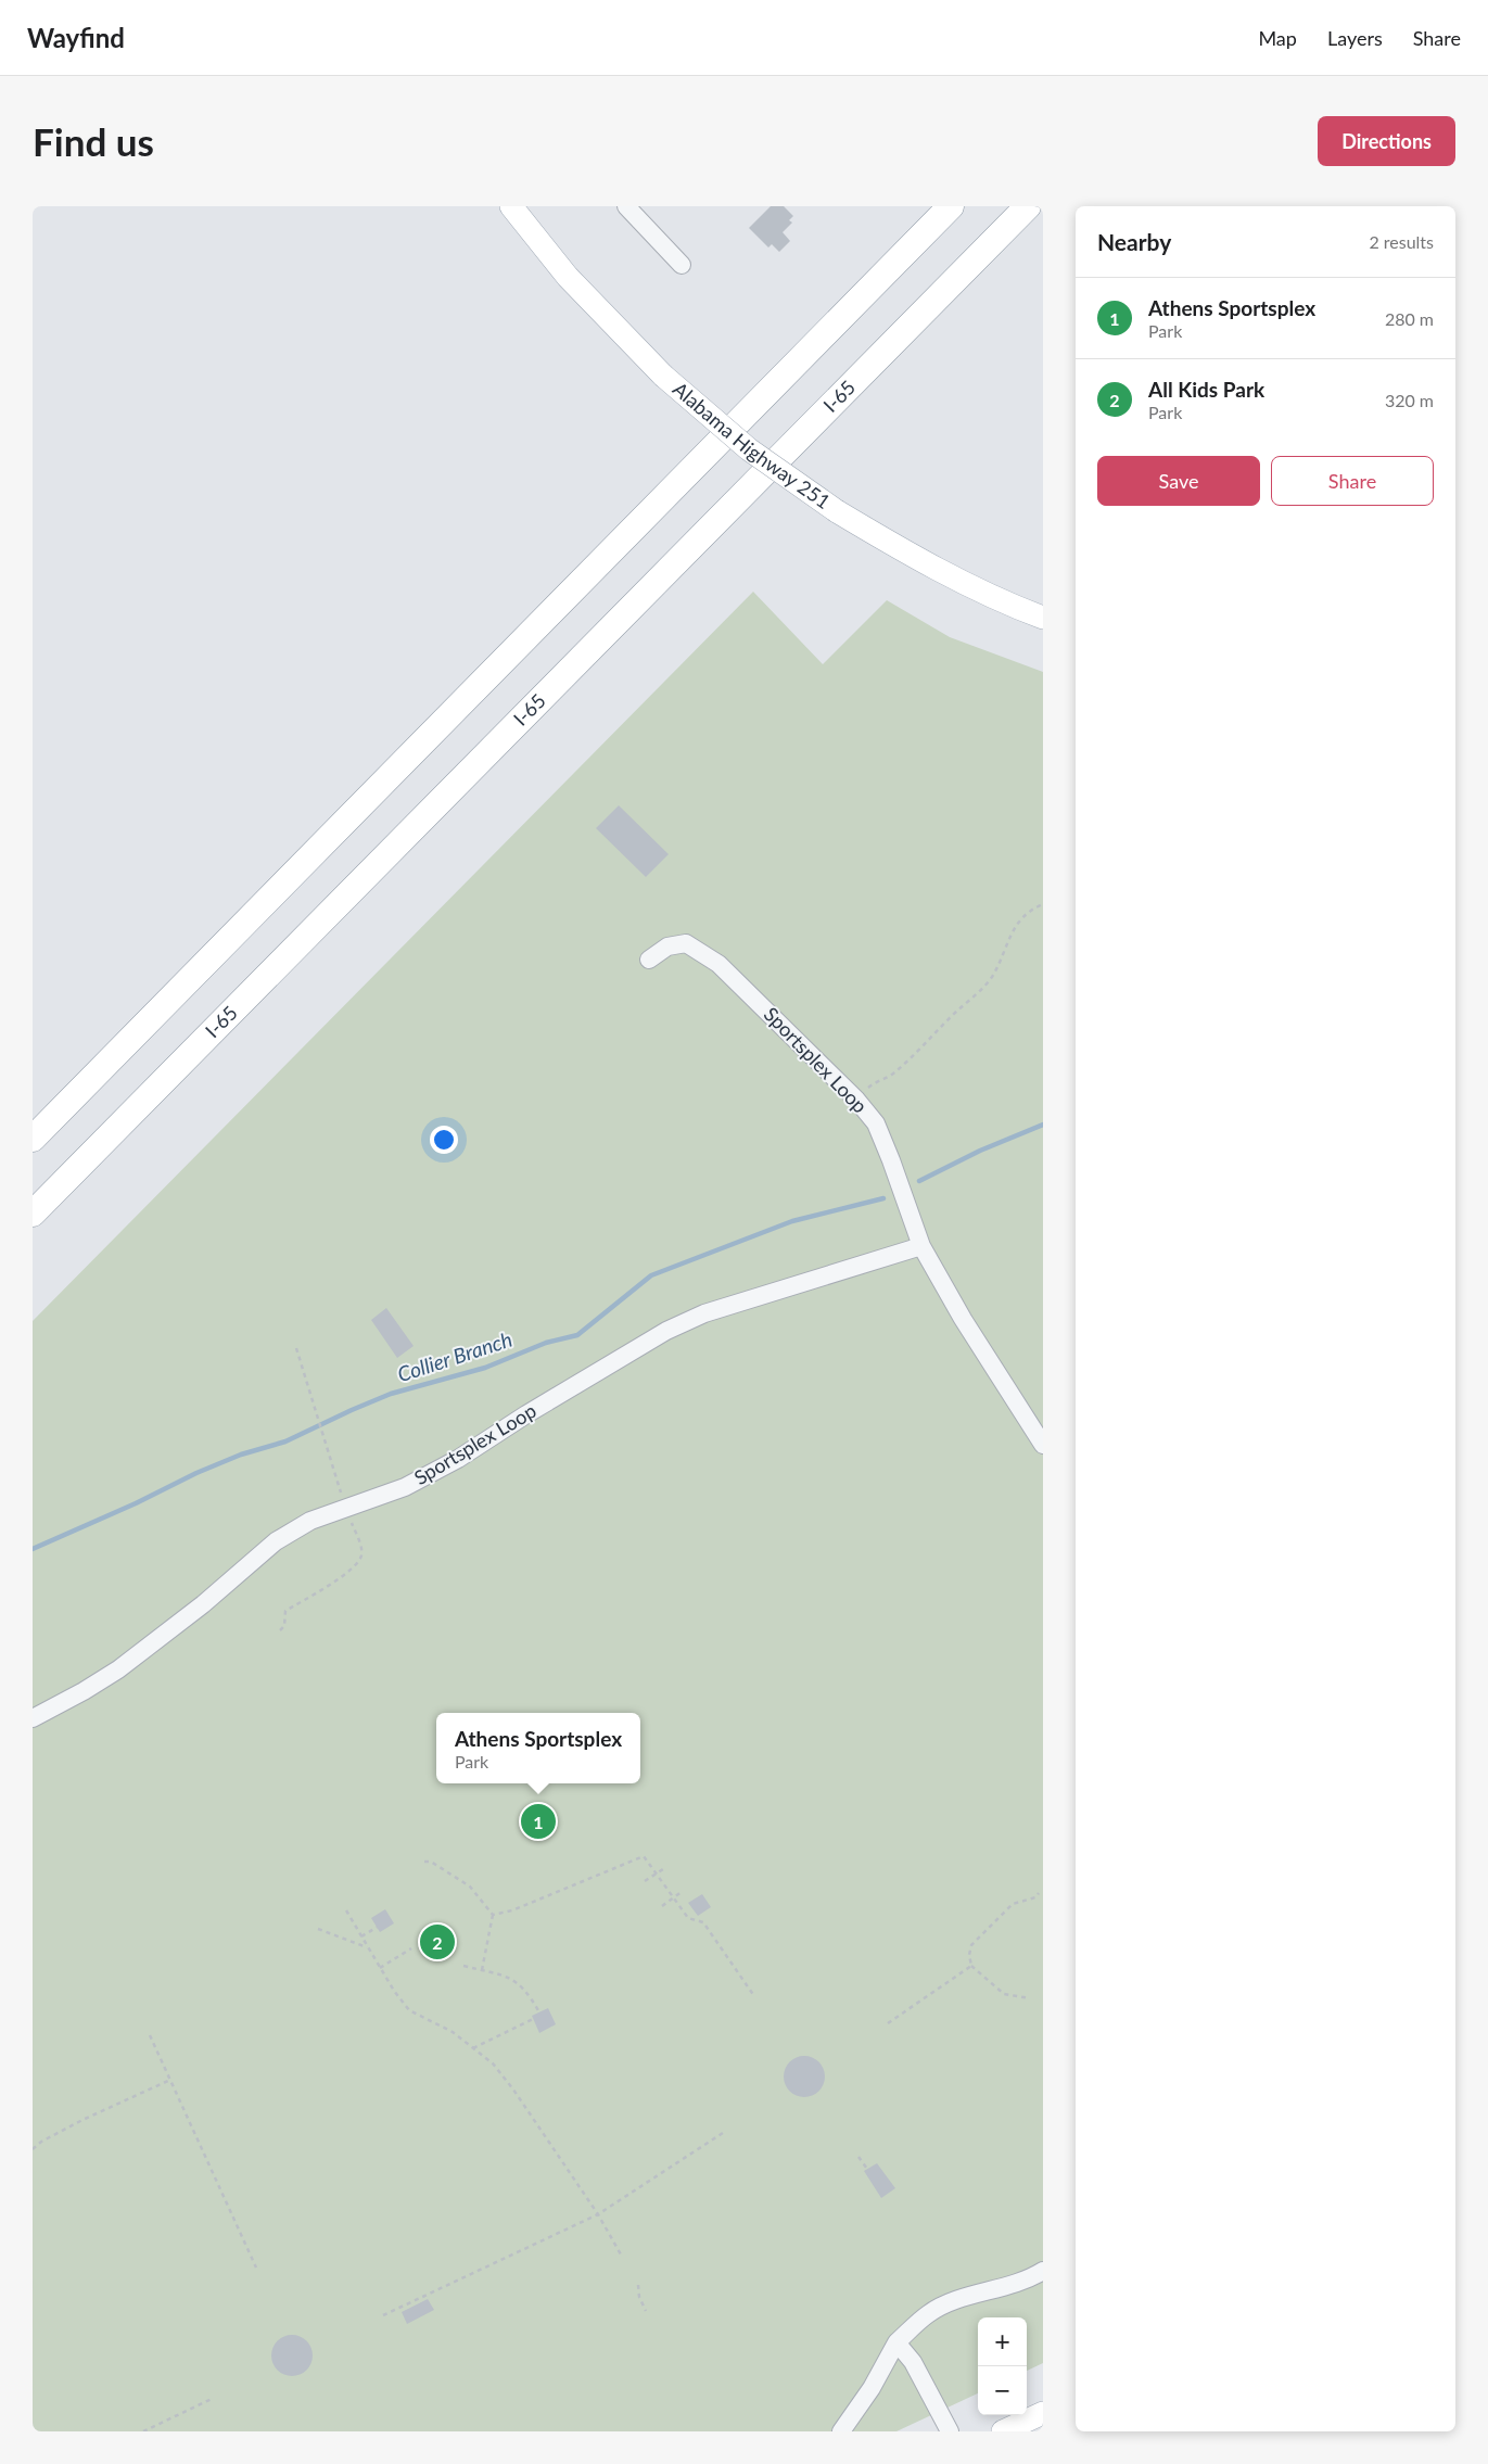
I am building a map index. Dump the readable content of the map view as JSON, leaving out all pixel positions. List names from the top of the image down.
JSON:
{
  "streets": {
    "highway": ["I-65"],
    "main road": ["Alabama Highway 251"],
    "street": ["Sportsplex Loop"]
  },
  "water": ["Collier Branch"],
  "page": {
    "header": "Wayfind",
    "nav": ["Map", "Layers", "Share"],
    "buttons": [
      "Directions",
      ["Save", "Share"]
    ],
    "title": "Find us",
    "heading": ["Nearby", "2 results"],
    "list": [
      {
        "mark": "1",
        "name": "Athens Sportsplex",
        "note": "Park",
        "value": "280 m"
      },
      {
        "mark": "2",
        "name": "All Kids Park",
        "note": "Park",
        "value": "320 m"
      }
    ],
    "popup": ["Athens Sportsplex", "Park"],
    "pins": ["1", "2"],
    "map_buttons": ["+", "−"]
  }
}
